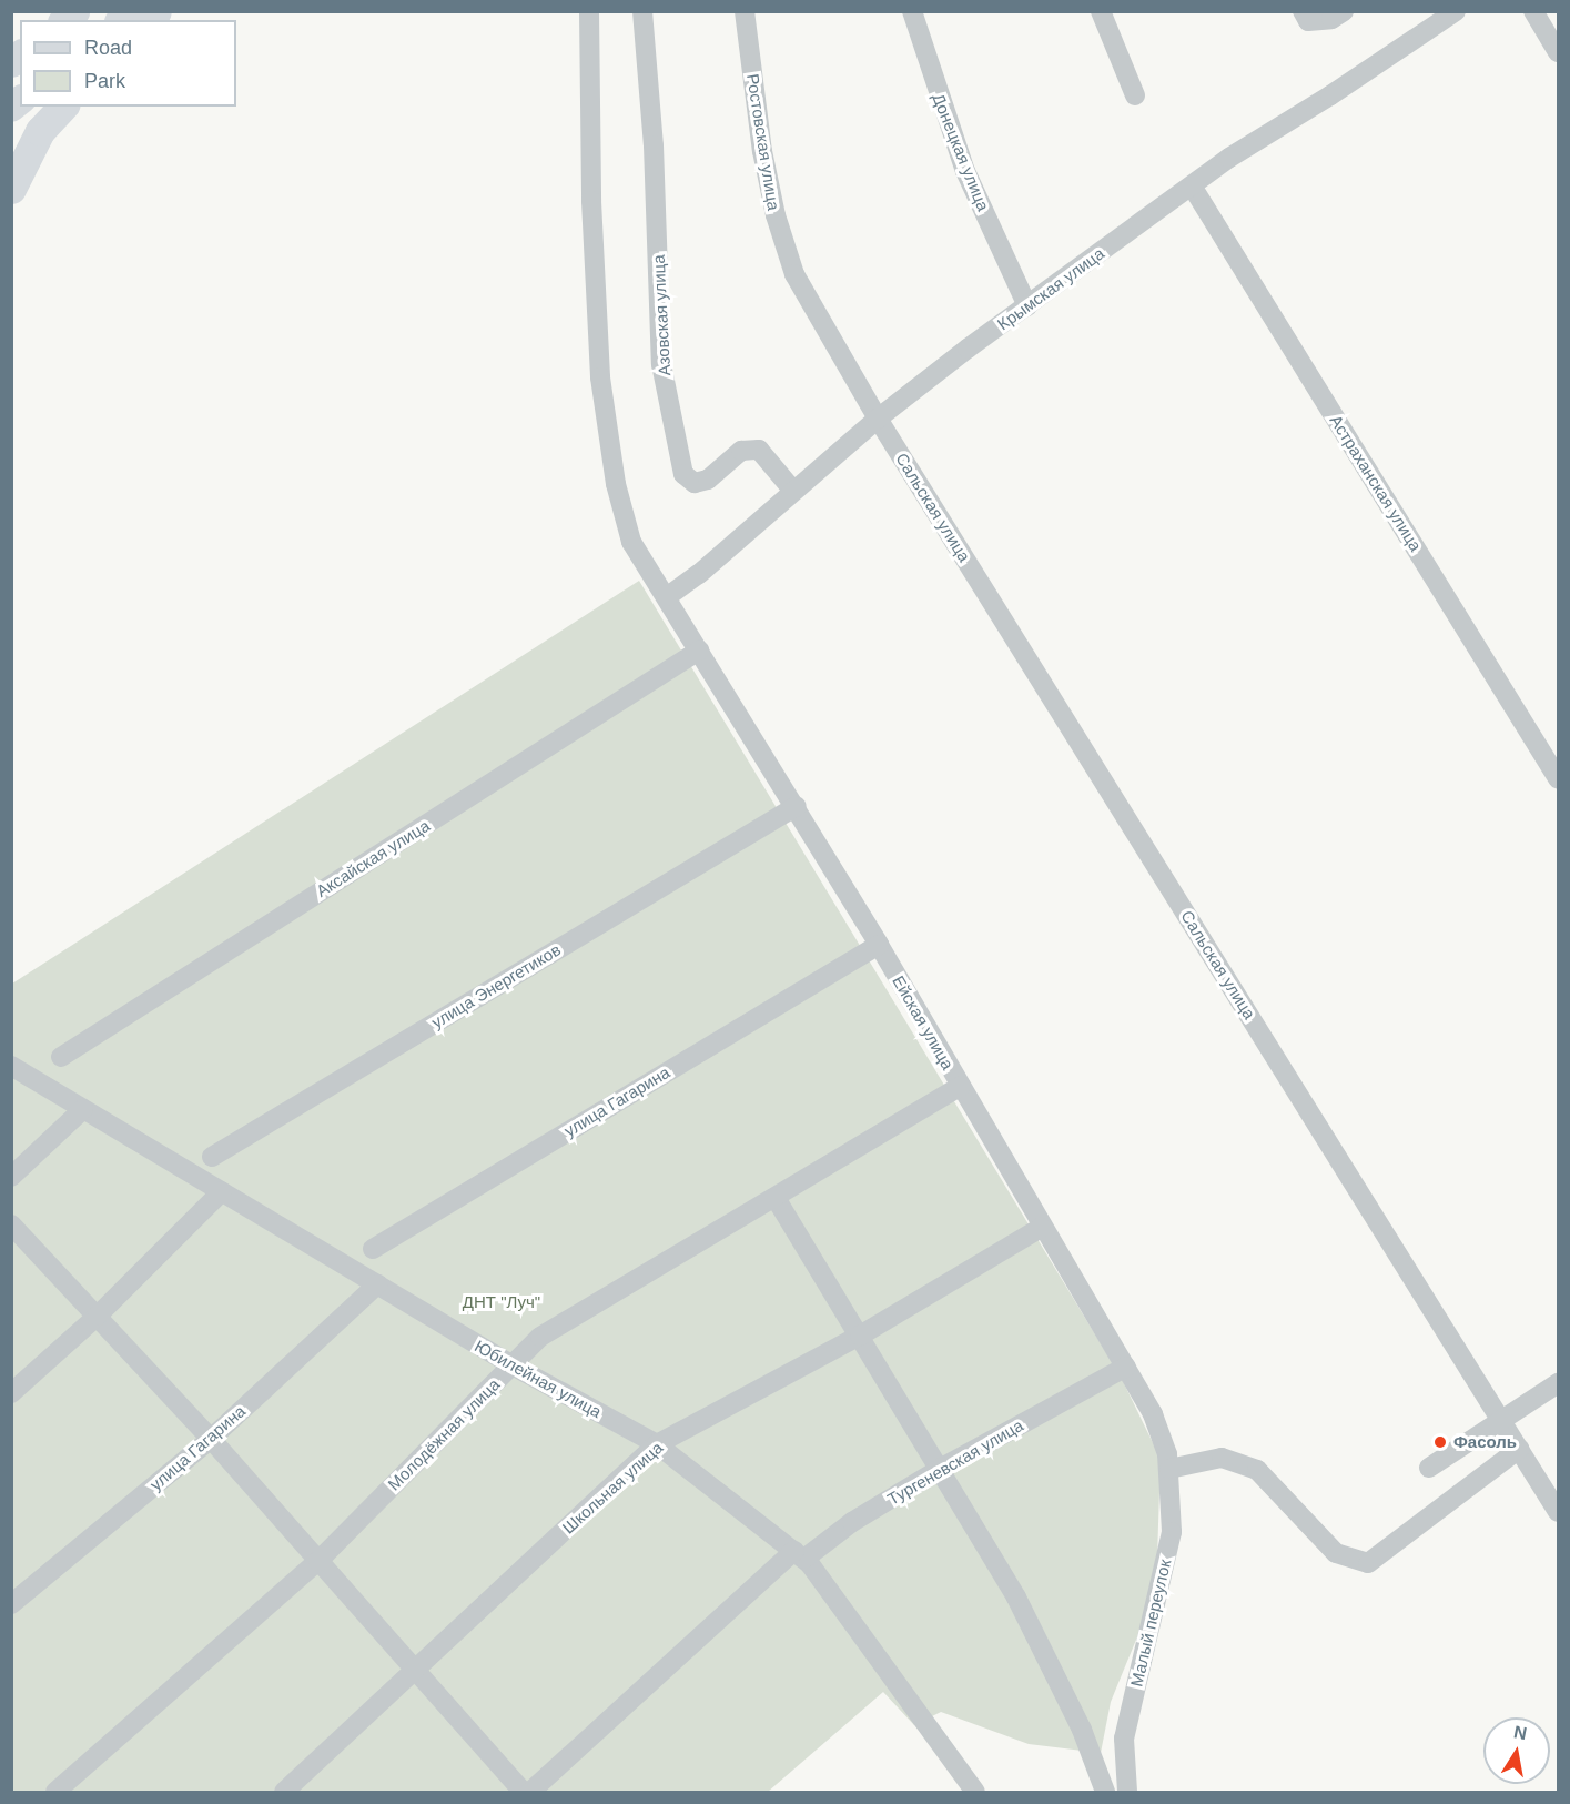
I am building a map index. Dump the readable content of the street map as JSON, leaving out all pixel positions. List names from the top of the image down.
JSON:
{
  "streets": {
    "street": [
      "Ростовская улица",
      "Донецкая улица",
      "Крымская улица",
      "Азовская улица",
      "Астраханская улица",
      "Сальская улица",
      "Аксайская улица",
      "улица Энергетиков",
      "Ейская улица",
      "улица Гагарина",
      "Юбилейная улица",
      "Молодёжная улица",
      "Тургеневская улица",
      "Школьная улица",
      "Малый переулок"
    ]
  },
  "crossings": [
    ["Ростовская улица", "Крымская улица"],
    ["Ростовская улица", "Сальская улица"],
    ["Донецкая улица", "Крымская улица"],
    ["Крымская улица", "Азовская улица"],
    ["Крымская улица", "Астраханская улица"],
    ["Крымская улица", "Сальская улица"],
    ["Крымская улица", "Ейская улица"],
    ["Аксайская улица", "Ейская улица"],
    ["улица Энергетиков", "Ейская улица"],
    ["Ейская улица", "улица Гагарина"],
    ["Ейская улица", "Молодёжная улица"],
    ["Ейская улица", "Тургеневская улица"],
    ["Ейская улица", "Школьная улица"],
    ["Ейская улица", "Малый переулок"],
    ["улица Гагарина", "Юбилейная улица"],
    ["Юбилейная улица", "Молодёжная улица"],
    ["Юбилейная улица", "Тургеневская улица"],
    ["Юбилейная улица", "Школьная улица"]
  ],
  "parks": ["ДНТ \"Луч\""],
  "places": ["Фасоль"],
  "legend": ["Road", "Park"],
  "north": "top"
}
